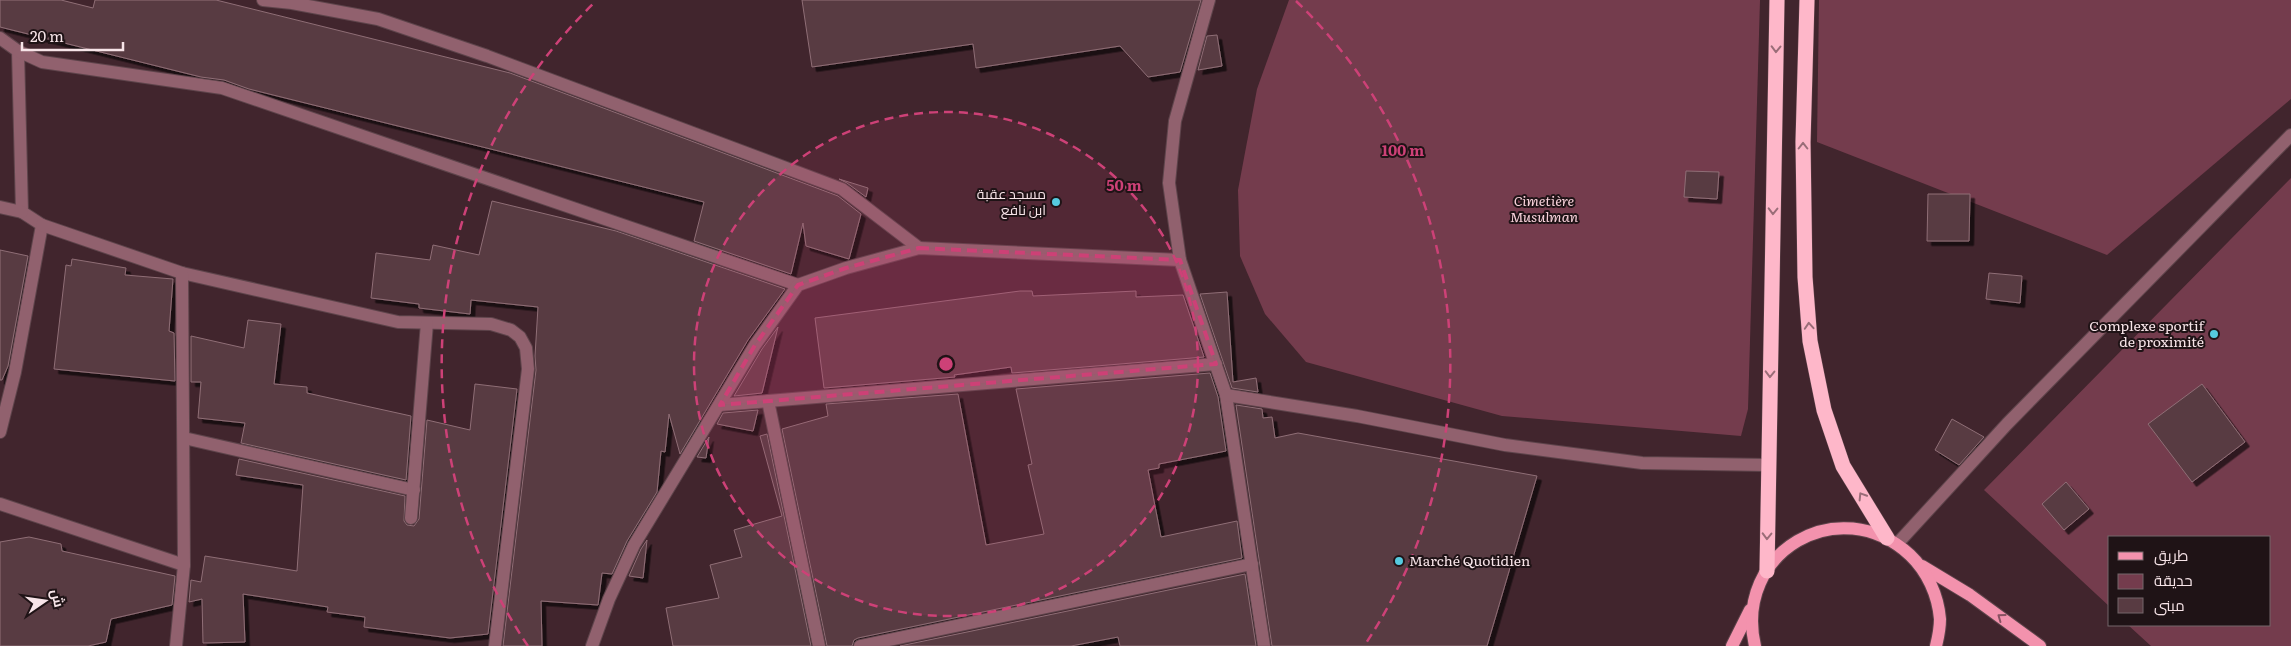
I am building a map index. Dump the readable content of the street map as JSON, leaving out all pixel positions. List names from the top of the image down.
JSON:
{
  "parks": ["Cimetière Musulman"],
  "places": ["مسجد عقبة ابن نافع", "Complexe sportif de proximité", "Marché Quotidien"],
  "legend": ["طريق", "حديقة", "مبنى"],
  "scale_bar": "20 m",
  "north": "right",
  "rings": ["100 m", "50 m"]
}
